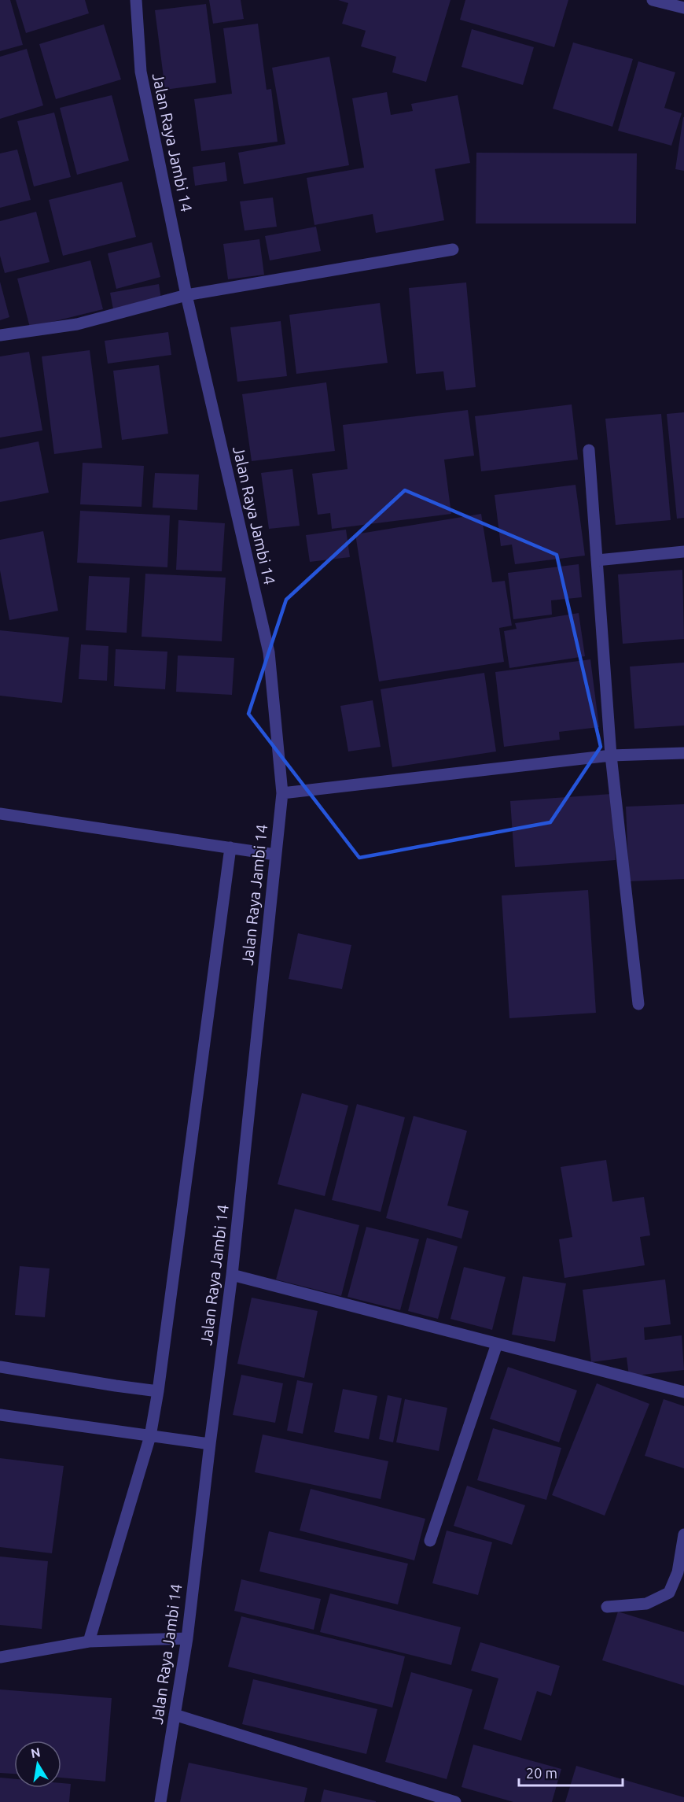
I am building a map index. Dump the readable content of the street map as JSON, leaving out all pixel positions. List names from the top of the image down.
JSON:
{
  "streets": {
    "street": ["Jalan Raya Jambi 14"]
  },
  "scale_bar": "20 m",
  "north": "top"
}
